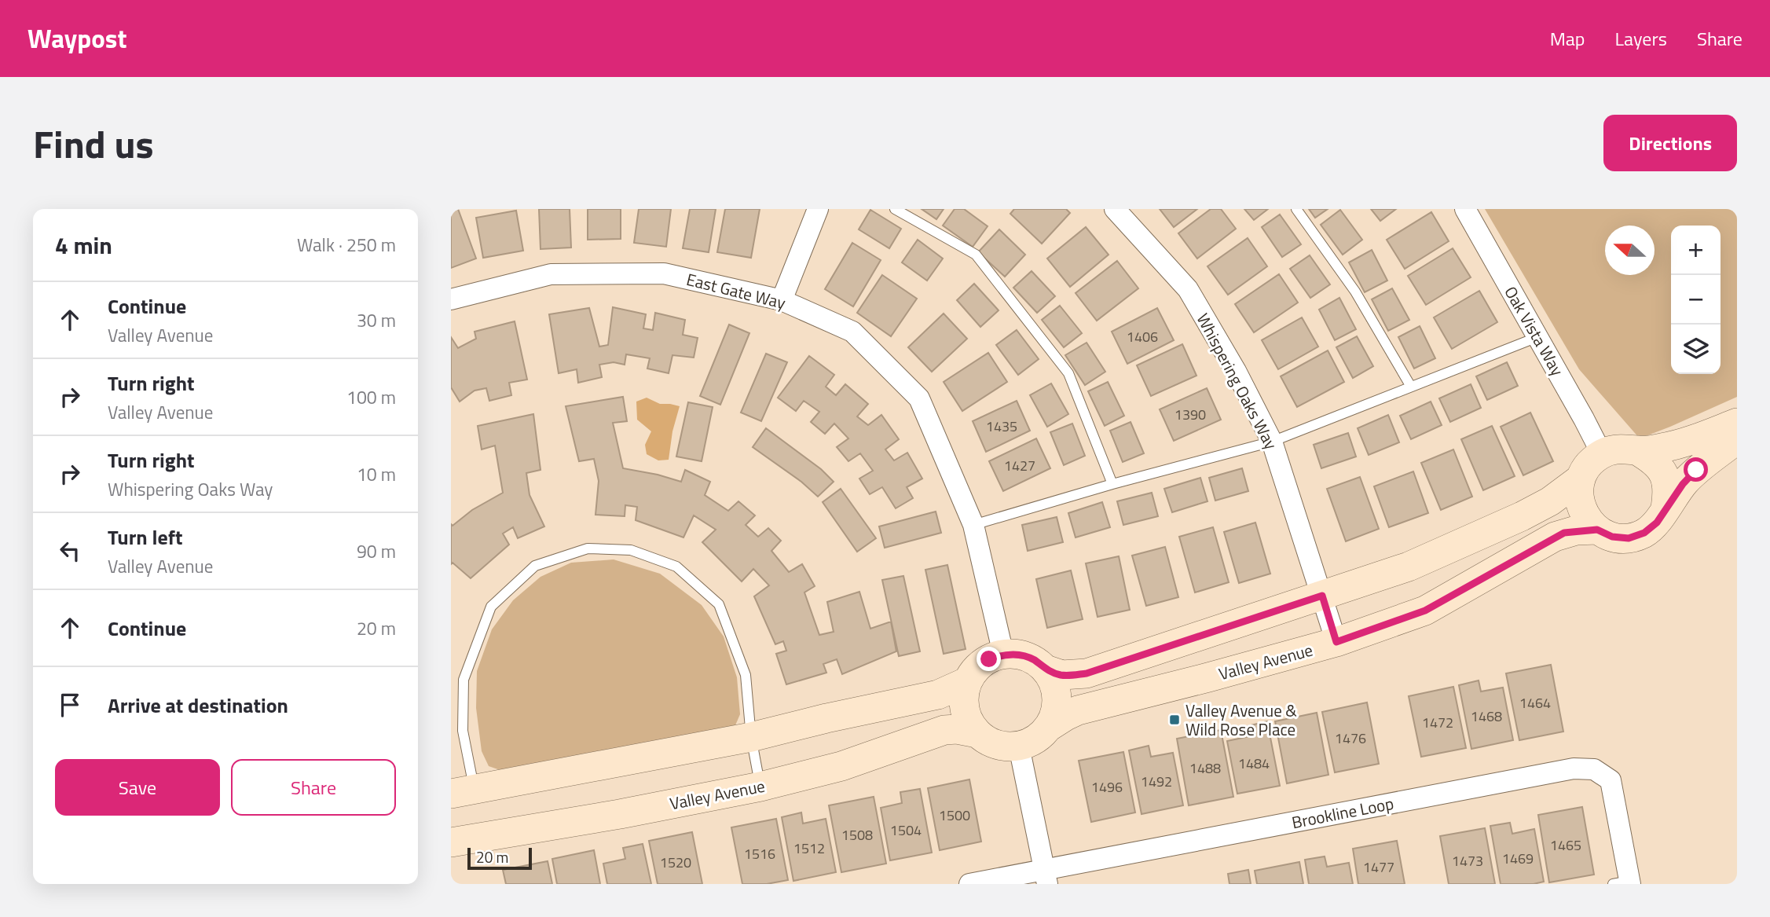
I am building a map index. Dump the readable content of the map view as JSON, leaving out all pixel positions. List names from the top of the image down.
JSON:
{
  "streets": {
    "street": [
      "East Gate Way",
      "Oak Vista Way",
      "Whispering Oaks Way",
      "Valley Avenue",
      "Brookline Loop"
    ]
  },
  "crossings": [
    ["East Gate Way", "Valley Avenue"],
    ["Oak Vista Way", "Valley Avenue"],
    ["Whispering Oaks Way", "Valley Avenue"]
  ],
  "places": {
    "transit": ["Valley Avenue & Wild Rose Place"]
  },
  "house_numbers": [
    "1406",
    "1390",
    "1435",
    "1427",
    "1464",
    "1468",
    "1472",
    "1476",
    "1484",
    "1488",
    "1492",
    "1496",
    "1500",
    "1504",
    "1508",
    "1465",
    "1512",
    "1516",
    "1469",
    "1473",
    "1520",
    "1477"
  ],
  "scale_bar": "20 m",
  "north": "left",
  "page": {
    "header": "Waypost",
    "nav": ["Map", "Layers", "Share"],
    "title": "Find us",
    "buttons": [
      "Directions",
      ["Save", "Share"]
    ],
    "heading": ["4 min", "Walk · 250 m"],
    "map_buttons": ["+", "−"],
    "list": [
      ["Continue", "Valley Avenue", "30 m"],
      ["Turn right", "Valley Avenue", "100 m"],
      ["Turn right", "Whispering Oaks Way", "10 m"],
      ["Turn left", "Valley Avenue", "90 m"],
      ["Continue", "20 m"],
      "Arrive at destination"
    ],
    "scale": "20 m"
  }
}
